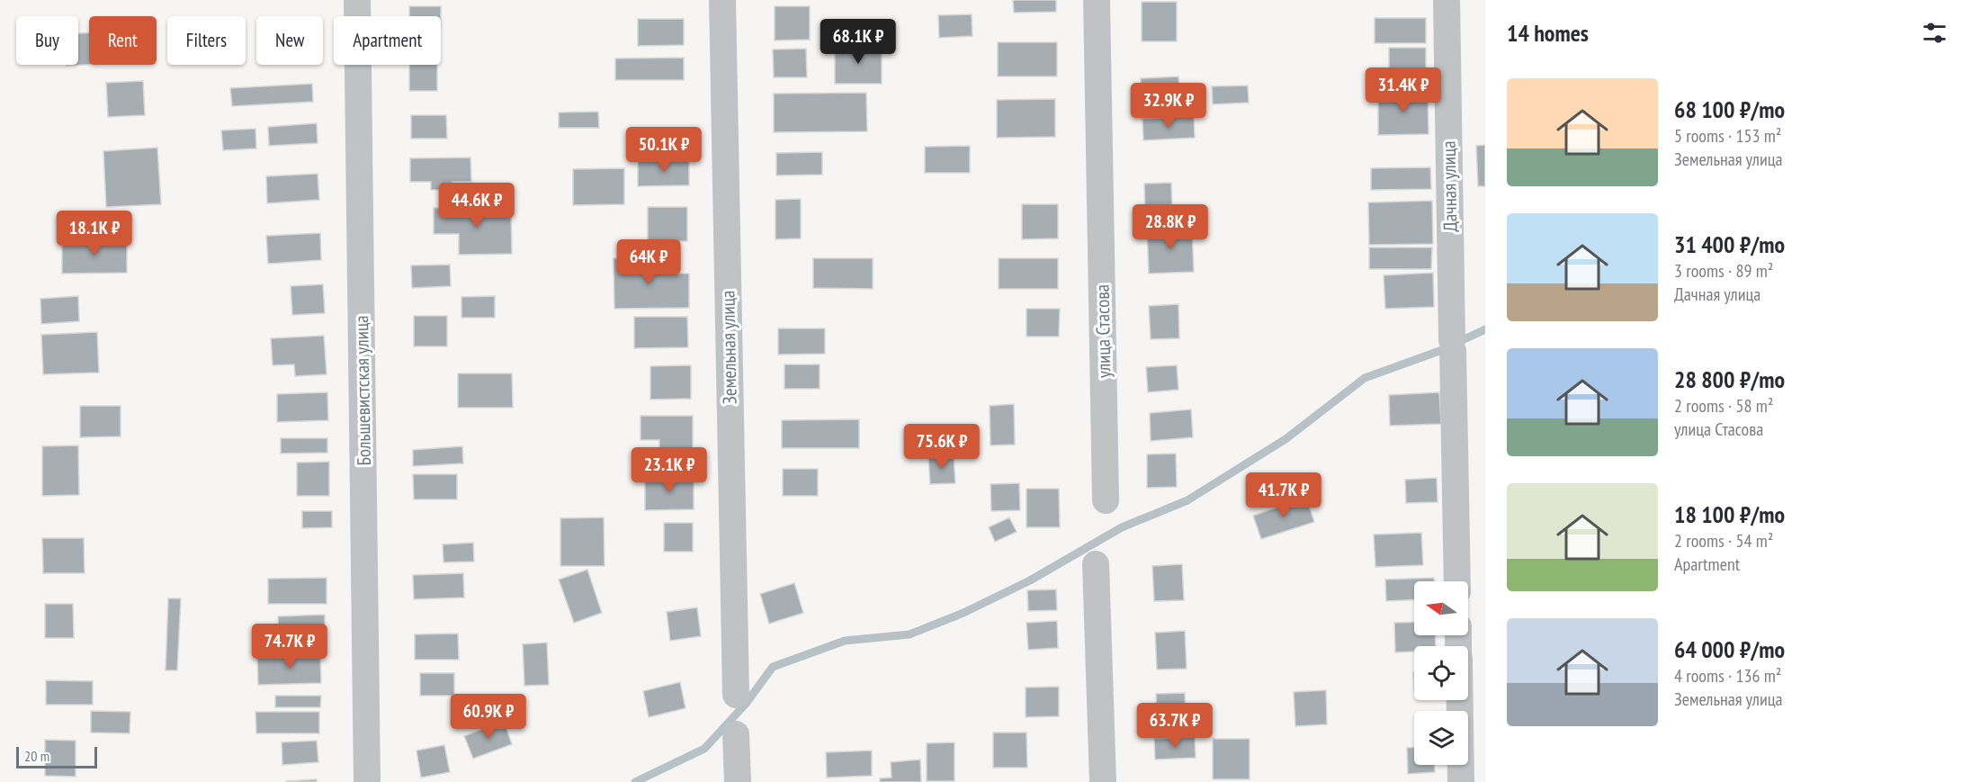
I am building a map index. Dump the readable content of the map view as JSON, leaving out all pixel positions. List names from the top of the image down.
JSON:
{
  "streets": {
    "street": [
      "Дачная улица",
      "улица Стасова",
      "Земельная улица",
      "Большевистская улица"
    ]
  },
  "scale_bar": "20 m",
  "north": "left",
  "page": {
    "heading": "14 homes",
    "chip": [
      "Buy",
      "Rent",
      "Filters",
      "New",
      "Apartment"
    ],
    "price": [
      "68.1K ₽",
      "31.4K ₽",
      "32.9K ₽",
      "50.1K ₽",
      "44.6K ₽",
      "28.8K ₽",
      "18.1K ₽",
      "64K ₽",
      "75.6K ₽",
      "23.1K ₽",
      "41.7K ₽",
      "74.7K ₽",
      "60.9K ₽",
      "63.7K ₽"
    ],
    "list": [
      {
        "name": "68 100 ₽/mo",
        "note": "5 rooms · 153 m² · Земельная улица"
      },
      {
        "name": "31 400 ₽/mo",
        "note": "3 rooms · 89 m² · Дачная улица"
      },
      {
        "name": "28 800 ₽/mo",
        "note": "2 rooms · 58 m² · улица Стасова"
      },
      {
        "name": "18 100 ₽/mo",
        "note": "2 rooms · 54 m² · Apartment"
      },
      {
        "name": "64 000 ₽/mo",
        "note": "4 rooms · 136 m² · Земельная улица"
      }
    ],
    "scale": "20 m"
  }
}
